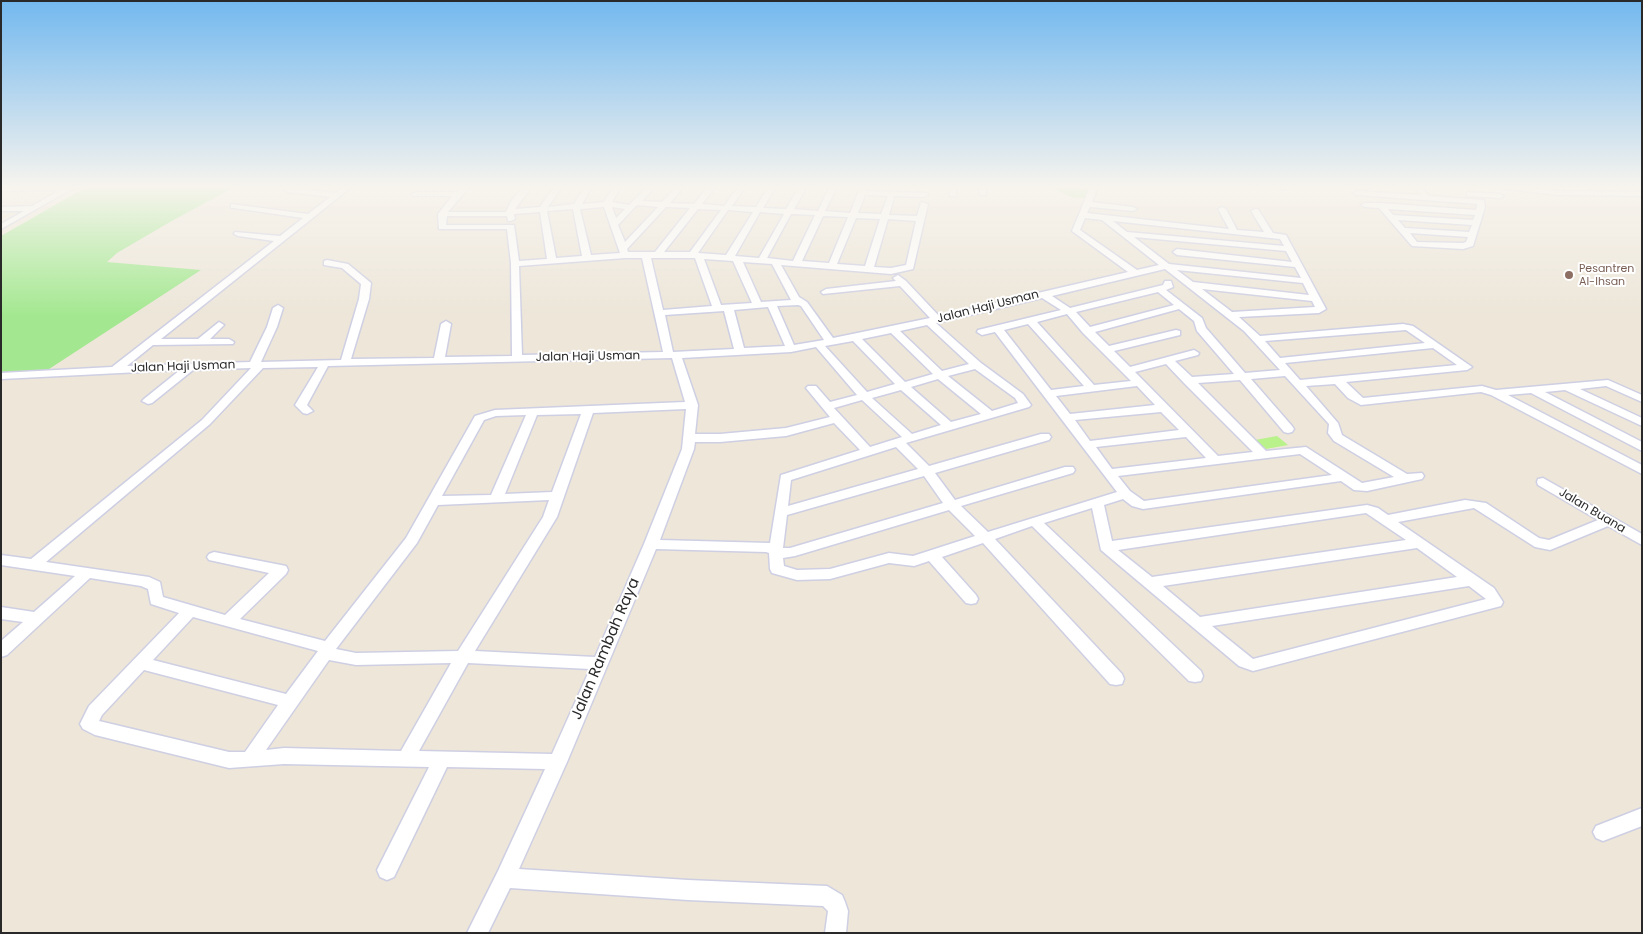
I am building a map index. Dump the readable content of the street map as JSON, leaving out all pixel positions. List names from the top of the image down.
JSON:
{
  "streets": {
    "street": ["Jalan Haji Usman", "Jalan Buana", "Jalan Rambah Raya"]
  },
  "crossings": [
    ["Jalan Haji Usman", "Jalan Rambah Raya"]
  ],
  "places": ["Pesantren Al-Ihsan"]
}
